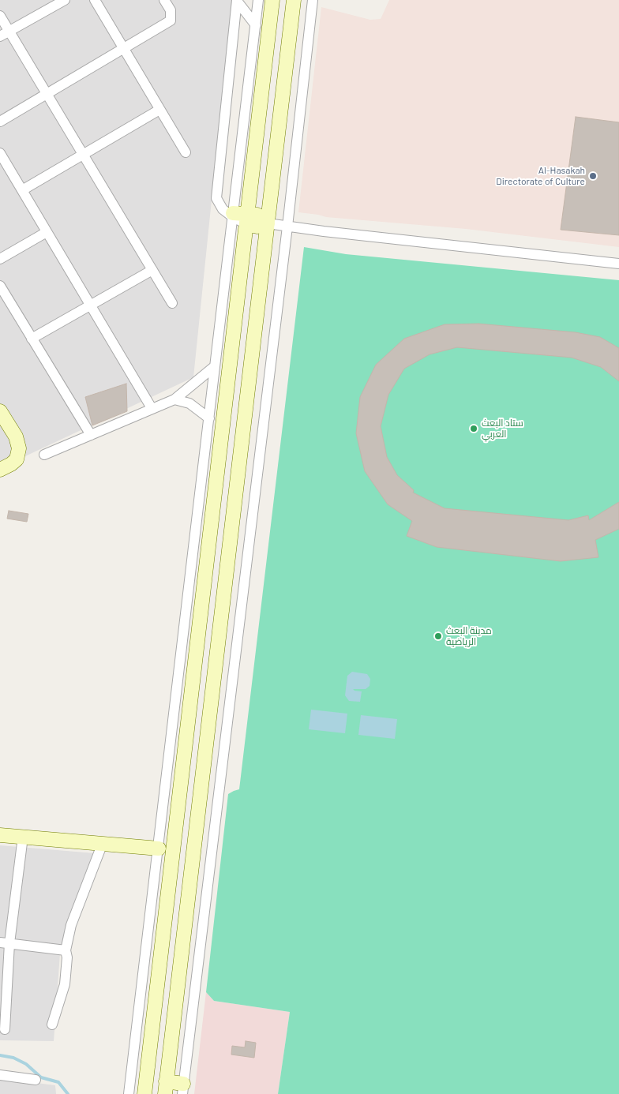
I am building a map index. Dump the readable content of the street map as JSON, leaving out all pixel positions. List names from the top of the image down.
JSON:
{
  "places": ["Al-Hasakah Directorate of Culture", "ستاد البعث العربي", "مدينة البعث الرياضية"]
}
